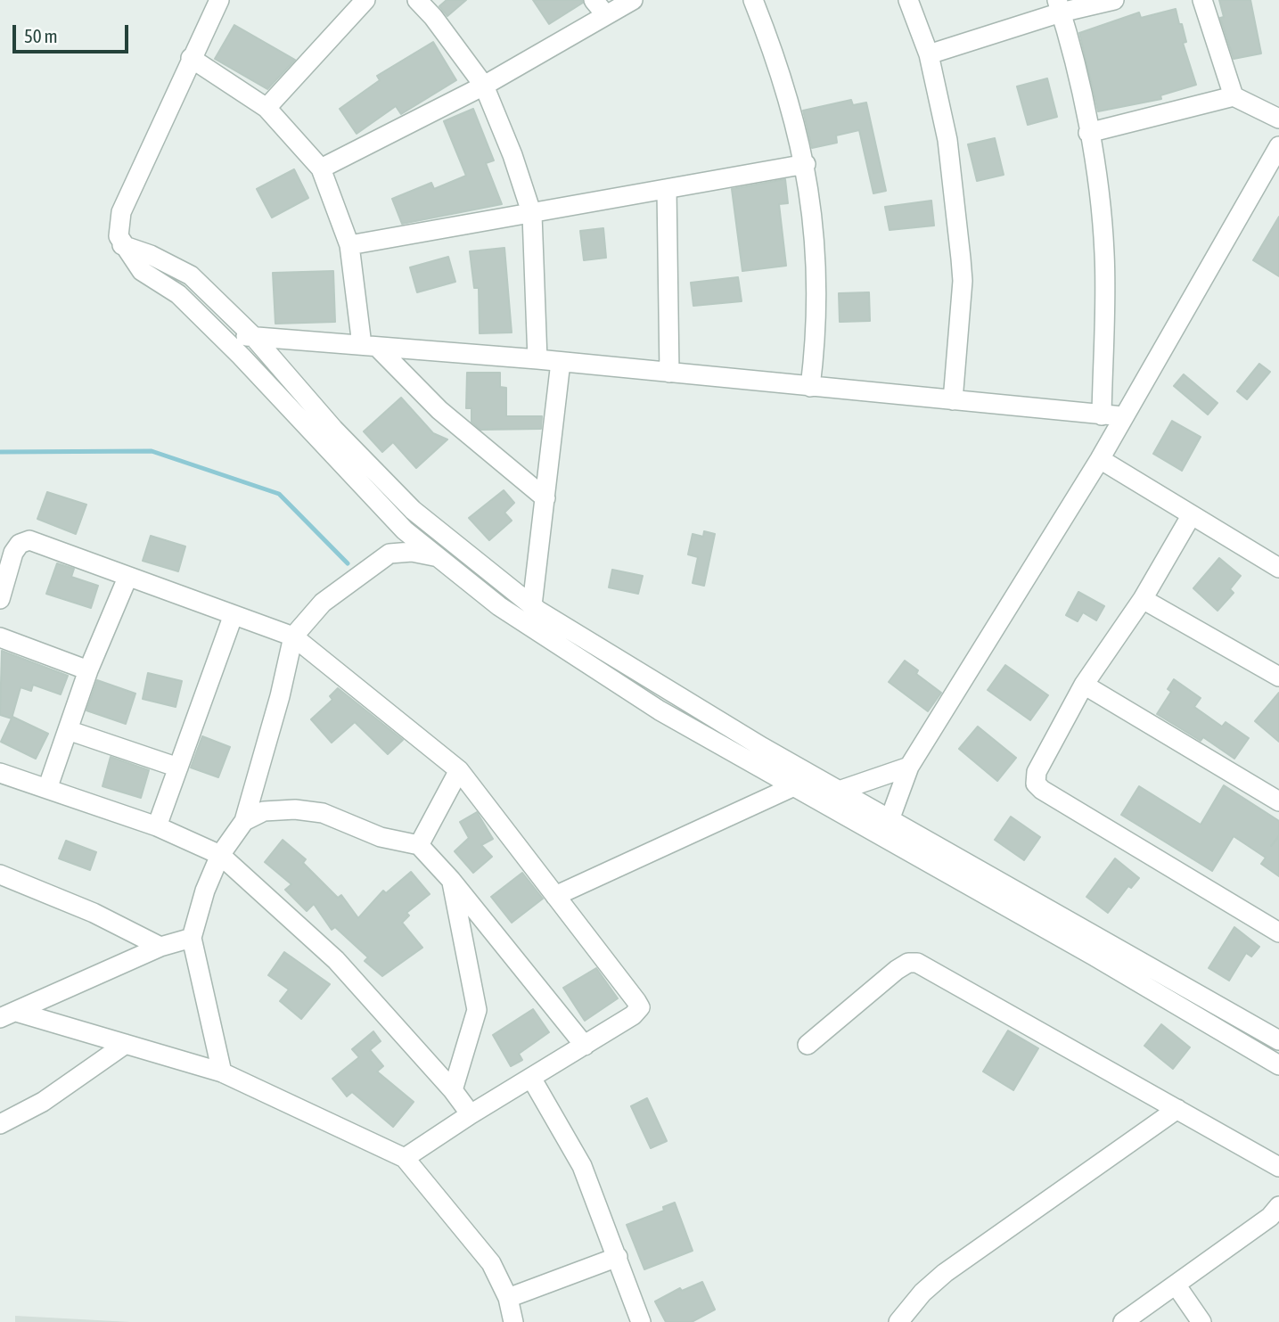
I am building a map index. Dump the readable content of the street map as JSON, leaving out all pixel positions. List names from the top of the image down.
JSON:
{
  "scale_bar": "50 m"
}
